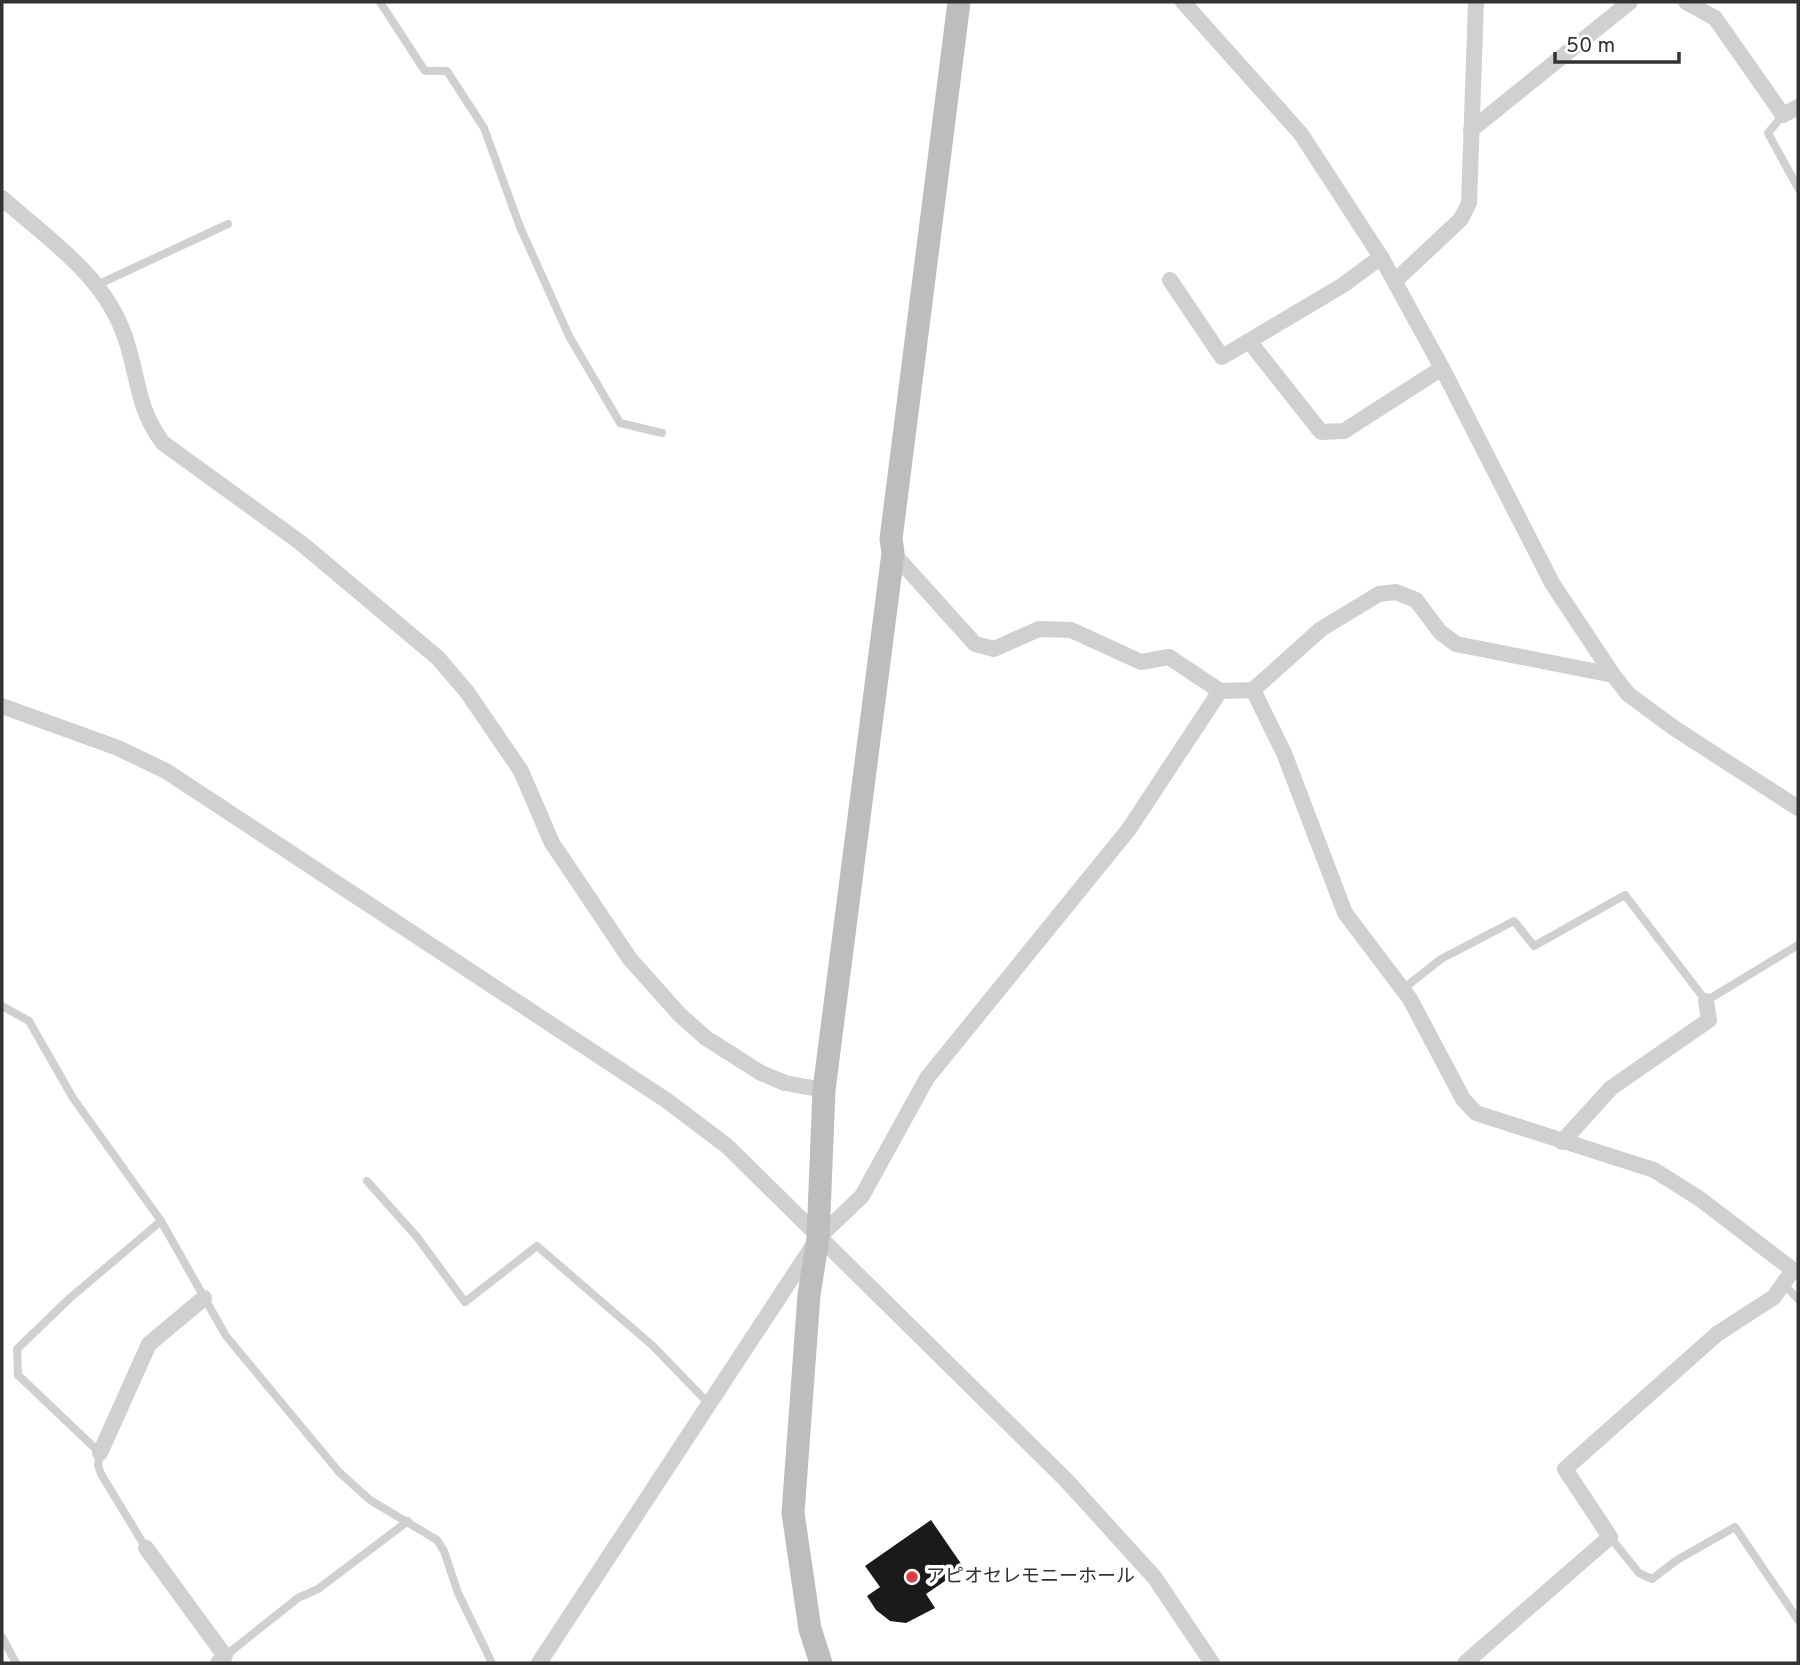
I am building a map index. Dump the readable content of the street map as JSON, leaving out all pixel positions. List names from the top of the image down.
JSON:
{
  "places": ["アピオセレモニーホール"],
  "scale_bar": "50 m"
}
